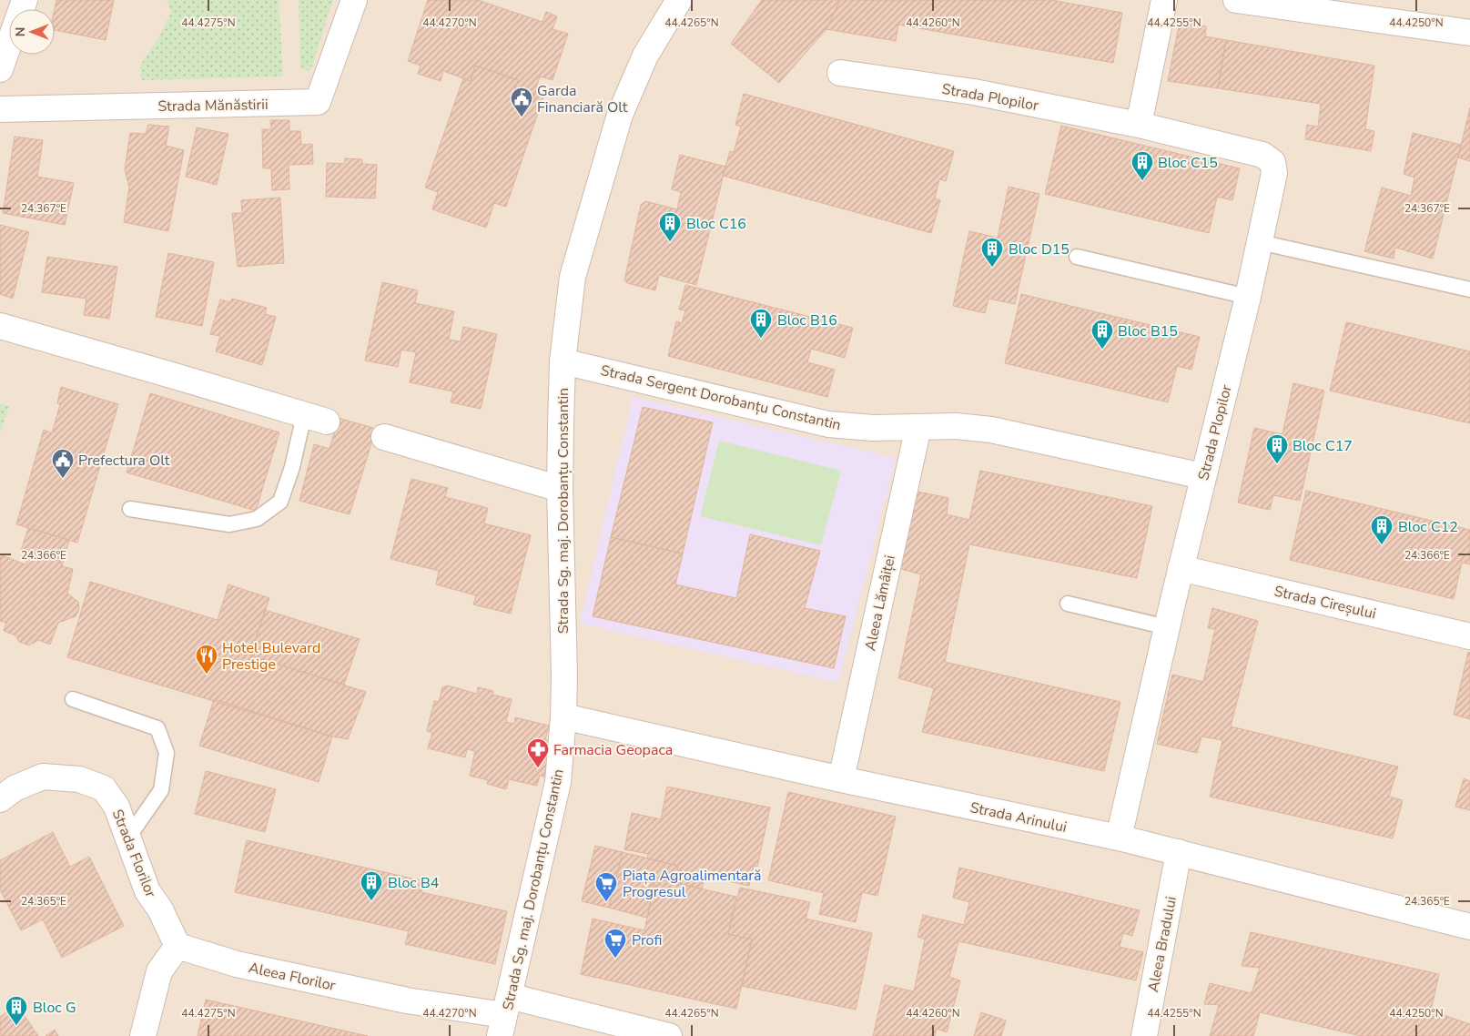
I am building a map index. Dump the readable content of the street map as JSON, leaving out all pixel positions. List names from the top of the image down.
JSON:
{
  "streets": {
    "street": [
      "Strada Plopilor",
      "Strada Mănăstirii",
      "Strada Sergent Dorobanțu Constantin",
      "Strada Sg. maj. Dorobanțu Constantin",
      "Strada Cireșului",
      "Aleea Lămâiței",
      "Strada Arinului",
      "Strada Florilor",
      "Aleea Bradului",
      "Aleea Florilor"
    ]
  },
  "crossings": [
    ["Strada Plopilor", "Strada Sergent Dorobanțu Constantin"],
    ["Strada Plopilor", "Strada Cireșului"],
    ["Strada Plopilor", "Strada Arinului"],
    ["Strada Sergent Dorobanțu Constantin", "Strada Sg. maj. Dorobanțu Constantin"],
    ["Strada Sergent Dorobanțu Constantin", "Aleea Lămâiței"],
    ["Strada Sg. maj. Dorobanțu Constantin", "Strada Arinului"],
    ["Strada Sg. maj. Dorobanțu Constantin", "Aleea Florilor"],
    ["Aleea Lămâiței", "Strada Arinului"],
    ["Strada Arinului", "Aleea Bradului"],
    ["Strada Florilor", "Aleea Florilor"]
  ],
  "places": {
    "public building": ["Garda Financiară Olt", "Prefectura Olt"],
    "building": [
      "Bloc C15",
      "Bloc C16",
      "Bloc D15",
      "Bloc B16",
      "Bloc B15",
      "Bloc C17",
      "Bloc C12",
      "Bloc B4",
      "Bloc G"
    ],
    "restaurant": ["Hotel Bulevard Prestige"],
    "pharmacy": ["Farmacia Geopaca"],
    "supermarket": ["Piața Agroalimentară Progresul", "Profi"]
  },
  "north": "left",
  "coordinates": [
    "44.4275°N",
    "44.4270°N",
    "44.4265°N",
    "44.4260°N",
    "44.4255°N",
    "44.4250°N",
    "24.367°E",
    "24.366°E",
    "24.365°E"
  ]
}
